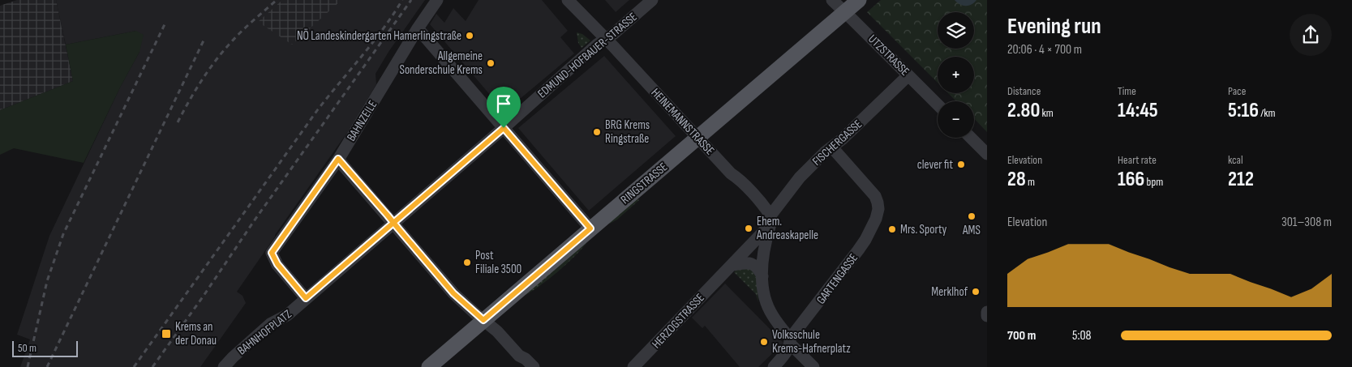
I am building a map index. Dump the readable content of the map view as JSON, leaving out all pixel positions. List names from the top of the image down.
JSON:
{
  "streets": {
    "main road": ["RINGSTRASSE"],
    "street": [
      "EDMUND-HOFBAUER-STRASSE",
      "UTZSTRASSE",
      "BAHNZEILE",
      "HEINEMANNSTRASSE",
      "FISCHERGASSE",
      "GARTENGASSE",
      "HERZOGSTRASSE",
      "BAHNHOFPLATZ"
    ]
  },
  "crossings": [
    ["EDMUND-HOFBAUER-STRASSE", "HEINEMANNSTRASSE"],
    ["EDMUND-HOFBAUER-STRASSE", "BAHNHOFPLATZ"],
    ["UTZSTRASSE", "FISCHERGASSE"],
    ["UTZSTRASSE", "RINGSTRASSE"],
    ["BAHNZEILE", "BAHNHOFPLATZ"],
    ["HEINEMANNSTRASSE", "FISCHERGASSE"],
    ["HEINEMANNSTRASSE", "RINGSTRASSE"],
    ["HEINEMANNSTRASSE", "HERZOGSTRASSE"],
    ["FISCHERGASSE", "GARTENGASSE"],
    ["FISCHERGASSE", "HERZOGSTRASSE"]
  ],
  "places": {
    "other": [
      "NÖ Landeskindergarten Hamerlingstraße",
      "Allgemeine Sonderschule Krems",
      "BRG Krems Ringstraße",
      "clever fit",
      "AMS",
      "Ehem. Andreaskapelle",
      "Mrs. Sporty",
      "Post Filiale 3500",
      "Merklhof",
      "Volksschule Krems-Hafnerplatz"
    ],
    "transit": ["Krems an der Donau"]
  },
  "scale_bar": "50 m",
  "page": {
    "heading": ["Evening run", "20:06 · 4 × 700 m"],
    "map_buttons": ["+", "−"],
    "stats": [
      ["Distance", "2.80 km"],
      ["Time", "14:45"],
      ["Pace", "5:16 /km"],
      ["Elevation", "28 m"],
      ["Heart rate", "166 bpm"],
      ["kcal", "212"]
    ],
    "chart": ["Elevation", "301–308 m"],
    "list": [
      {
        "name": "700 m",
        "note": "5:08"
      }
    ],
    "scale": "50 m"
  }
}
